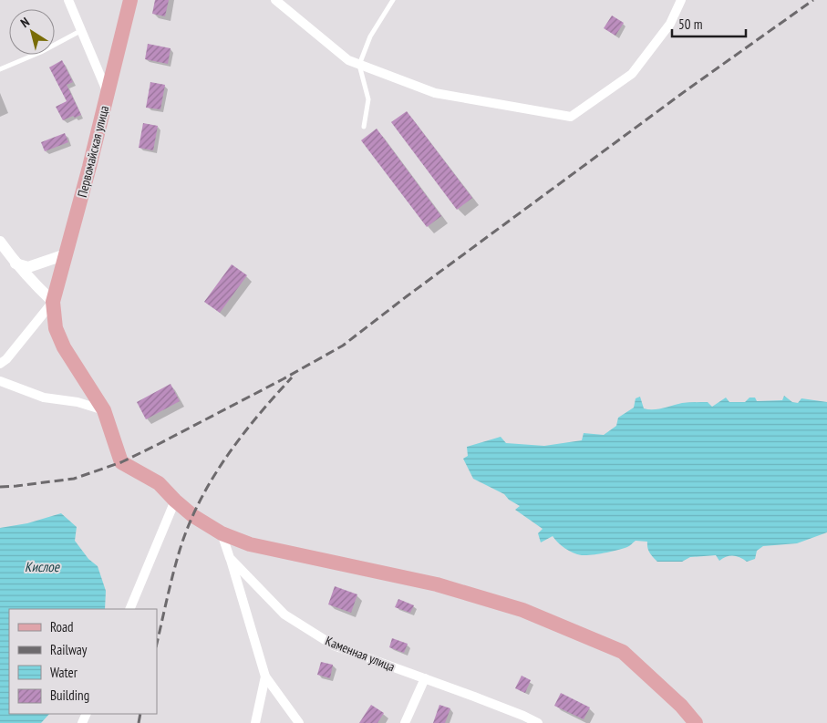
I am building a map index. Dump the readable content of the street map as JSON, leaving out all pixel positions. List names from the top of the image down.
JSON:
{
  "streets": {
    "main road": ["Первомайская улица"],
    "street": ["Каменная улица"]
  },
  "water": ["Кислое"],
  "legend": [
    "Road",
    "Railway",
    "Water",
    "Building"
  ],
  "scale_bar": "50 m",
  "north": "top left"
}
